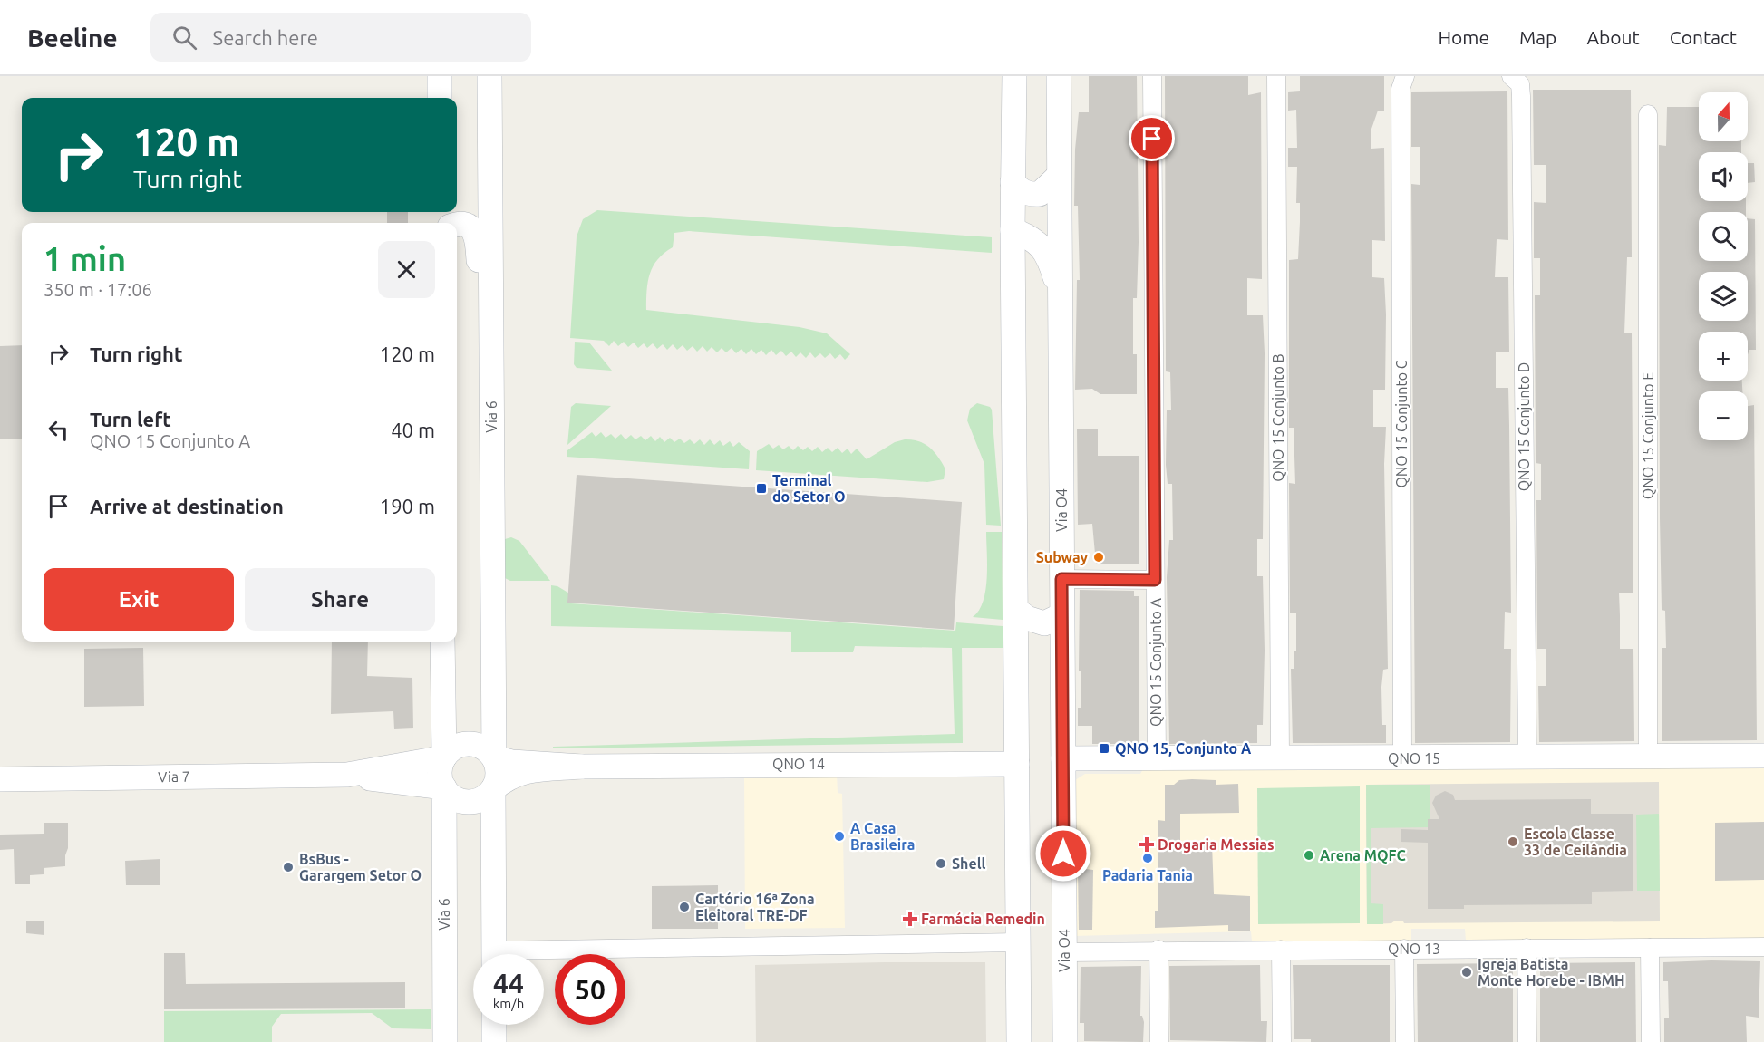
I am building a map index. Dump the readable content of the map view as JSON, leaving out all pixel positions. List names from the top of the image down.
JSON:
{
  "streets": {
    "main road": [
      "Via 6",
      "Via O4",
      "QNO 15",
      "QNO 14",
      "Via 7"
    ],
    "street": [
      "QNO 15 Conjunto B",
      "QNO 15 Conjunto C",
      "QNO 15 Conjunto D",
      "QNO 15 Conjunto E",
      "QNO 15 Conjunto A",
      "QNO 13"
    ]
  },
  "crossings": [
    ["Via 6", "QNO 14"],
    ["Via 6", "Via 7"],
    ["QNO 15 Conjunto B", "QNO 15"],
    ["QNO 15 Conjunto C", "QNO 15"],
    ["QNO 15 Conjunto D", "QNO 15"],
    ["QNO 15 Conjunto E", "QNO 15"],
    ["Via O4", "QNO 15"],
    ["Via O4", "QNO 13"],
    ["QNO 15 Conjunto A", "QNO 15"],
    ["QNO 14", "Via 7"]
  ],
  "places": {
    "transit": ["Terminal do Setor O", "QNO 15, Conjunto A"],
    "other": [
      "Subway",
      "A Casa Brasileira",
      "Escola Classe 33 de Ceilândia",
      "Arena MQFC",
      "Padaria Tania",
      "Shell",
      "BsBus - Garargem Setor O",
      "Cartório 16ª Zona Eleitoral TRE-DF",
      "Igreja Batista Monte Horebe - IBMH"
    ],
    "health": ["Drogaria Messias", "Farmácia Remedin"]
  },
  "north": "top",
  "page": {
    "header": "Beeline",
    "search": "Search here",
    "nav": [
      "Home",
      "Map",
      "About",
      "Contact"
    ],
    "map_buttons": ["+", "−"],
    "turn": ["120 m", "Turn right"],
    "heading": ["1 min", "350 m · 17:06"],
    "list": [
      {
        "name": "Turn right",
        "value": "120 m"
      },
      {
        "name": "Turn left",
        "note": "QNO 15 Conjunto A",
        "value": "40 m"
      },
      {
        "name": "Arrive at destination",
        "value": "190 m"
      }
    ],
    "buttons": ["Exit", "Share"],
    "speed": "44 km/h",
    "limit": "50"
  }
}
